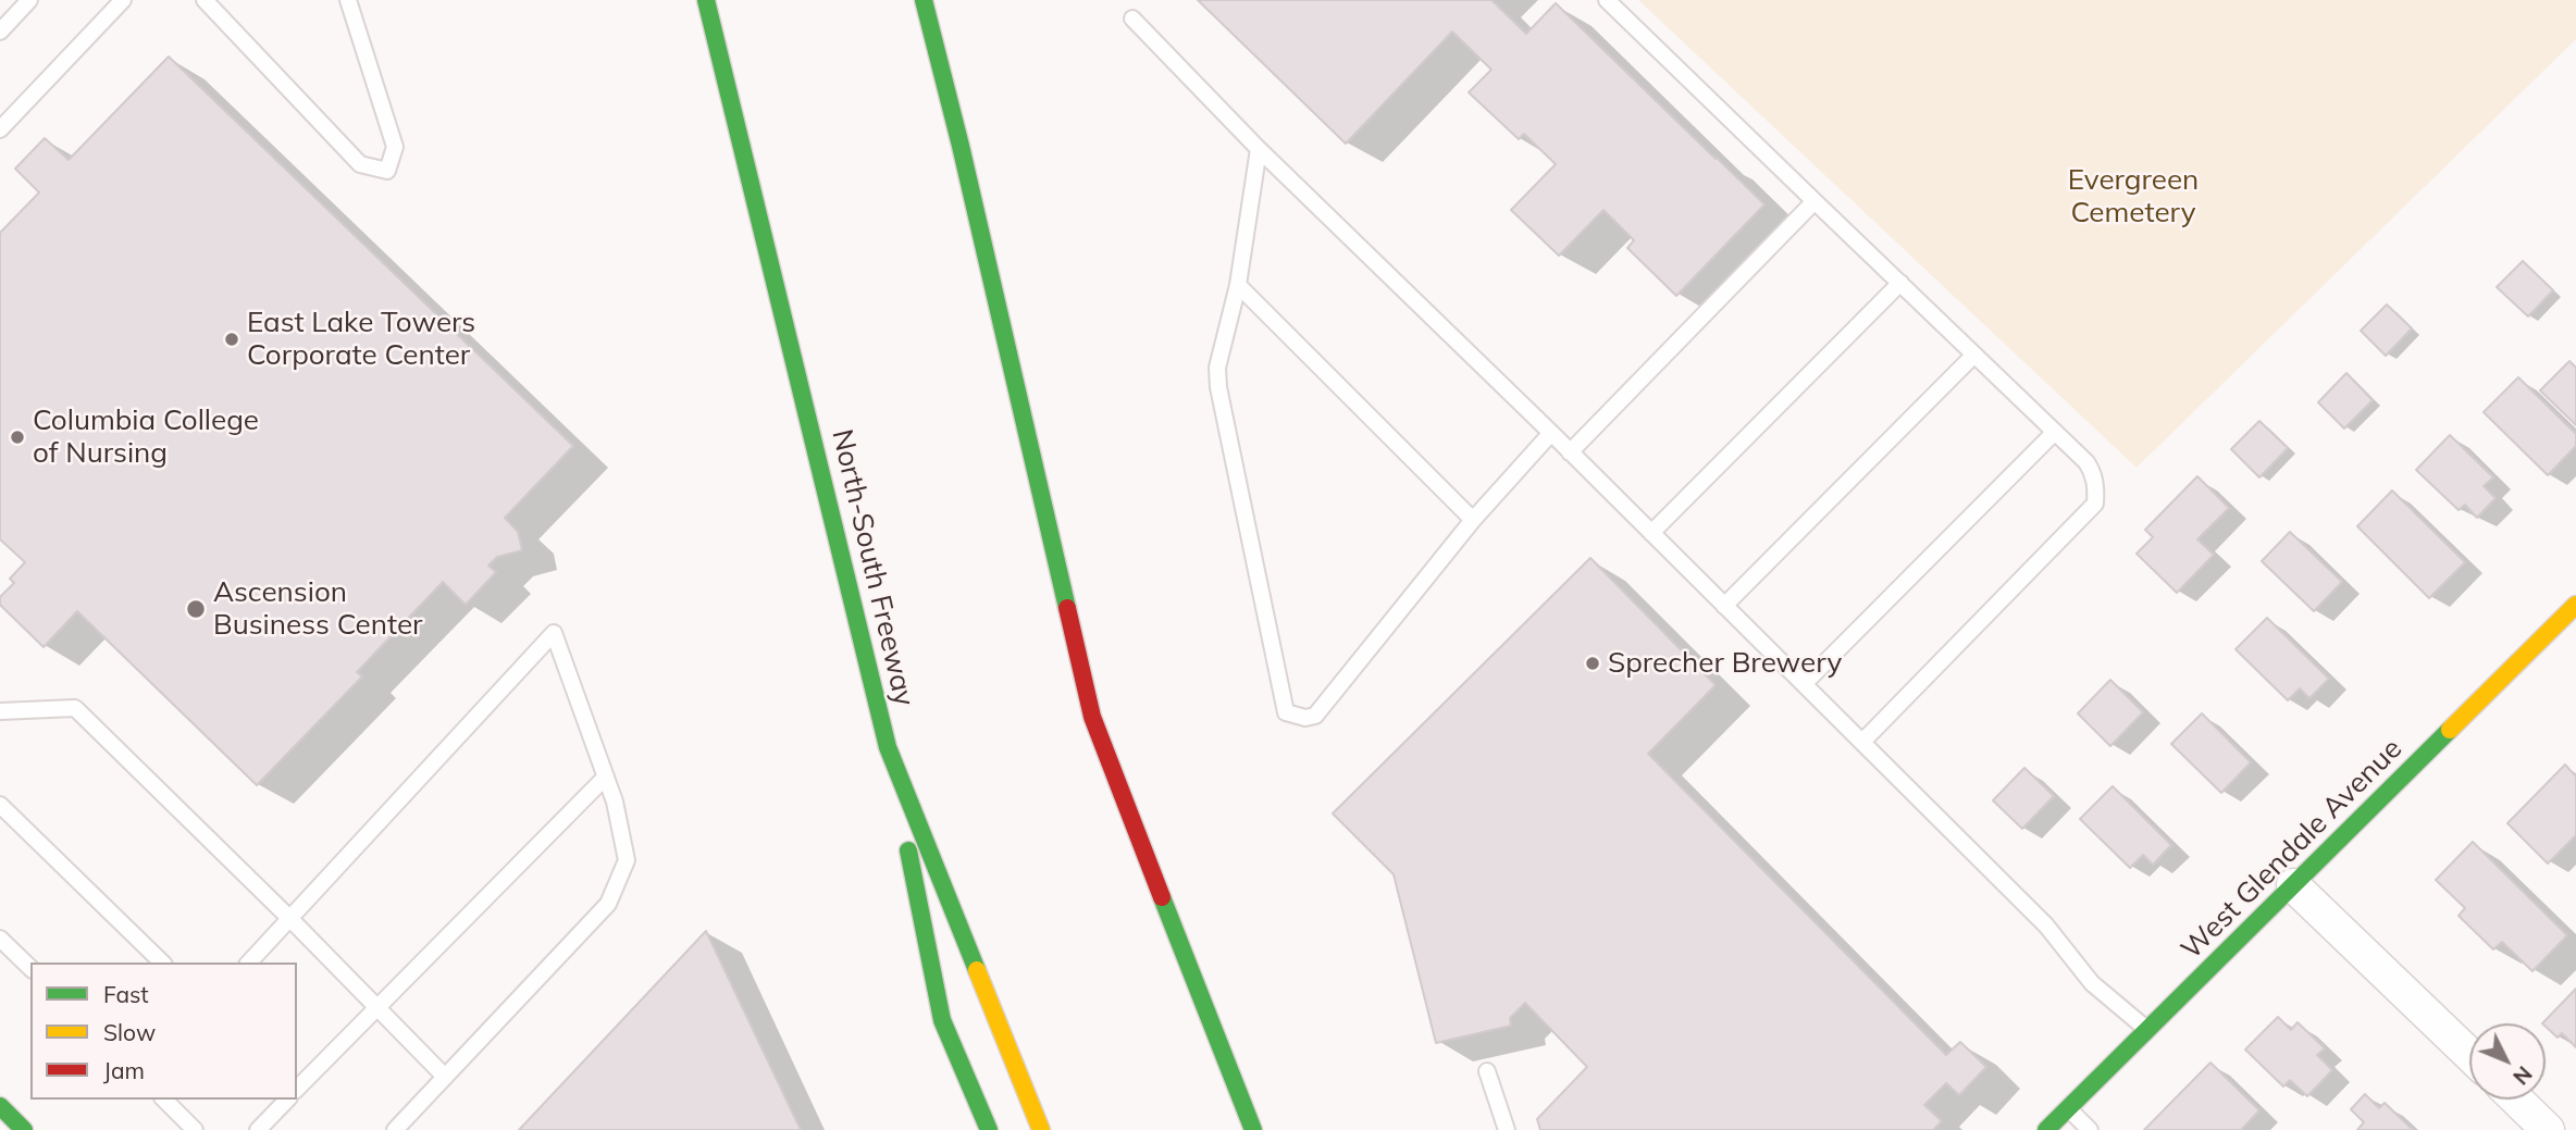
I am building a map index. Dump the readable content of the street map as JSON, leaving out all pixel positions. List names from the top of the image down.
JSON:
{
  "streets": {
    "main road": ["North-South Freeway", "West Glendale Avenue"]
  },
  "parks": ["Evergreen Cemetery"],
  "places": [
    "East Lake Towers Corporate Center",
    "Columbia College of Nursing",
    "Ascension Business Center",
    "Sprecher Brewery"
  ],
  "legend": ["Fast", "Slow", "Jam"],
  "north": "bottom right"
}
